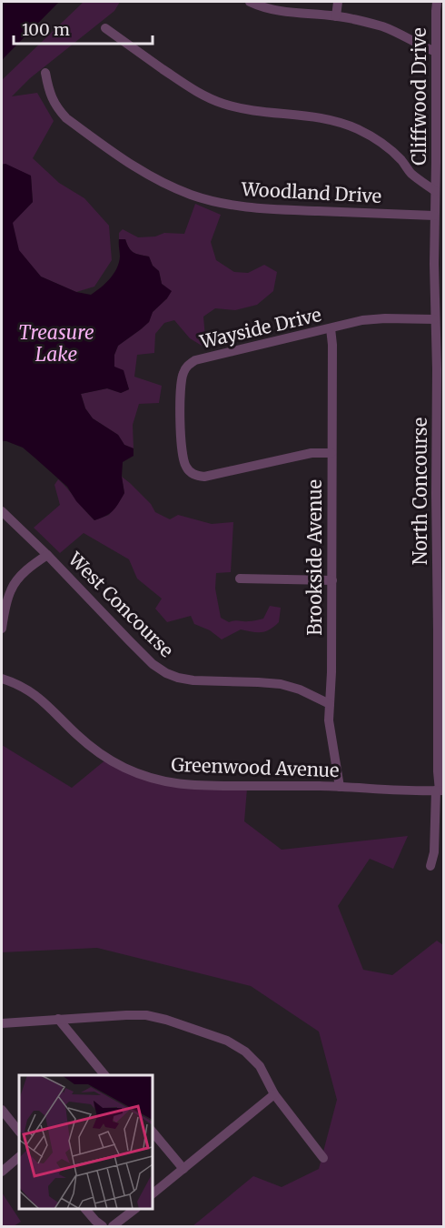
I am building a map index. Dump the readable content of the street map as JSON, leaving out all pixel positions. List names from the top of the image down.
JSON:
{
  "streets": {
    "street": [
      "Cliffwood Drive",
      "Woodland Drive",
      "Wayside Drive",
      "North Concourse",
      "Brookside Avenue",
      "West Concourse",
      "Greenwood Avenue"
    ]
  },
  "crossings": [
    ["Cliffwood Drive", "North Concourse"],
    ["Woodland Drive", "North Concourse"],
    ["Wayside Drive", "North Concourse"],
    ["Wayside Drive", "Brookside Avenue"],
    ["North Concourse", "Greenwood Avenue"],
    ["Brookside Avenue", "West Concourse"],
    ["Brookside Avenue", "Greenwood Avenue"]
  ],
  "water": ["Treasure Lake"],
  "scale_bar": "100 m"
}
